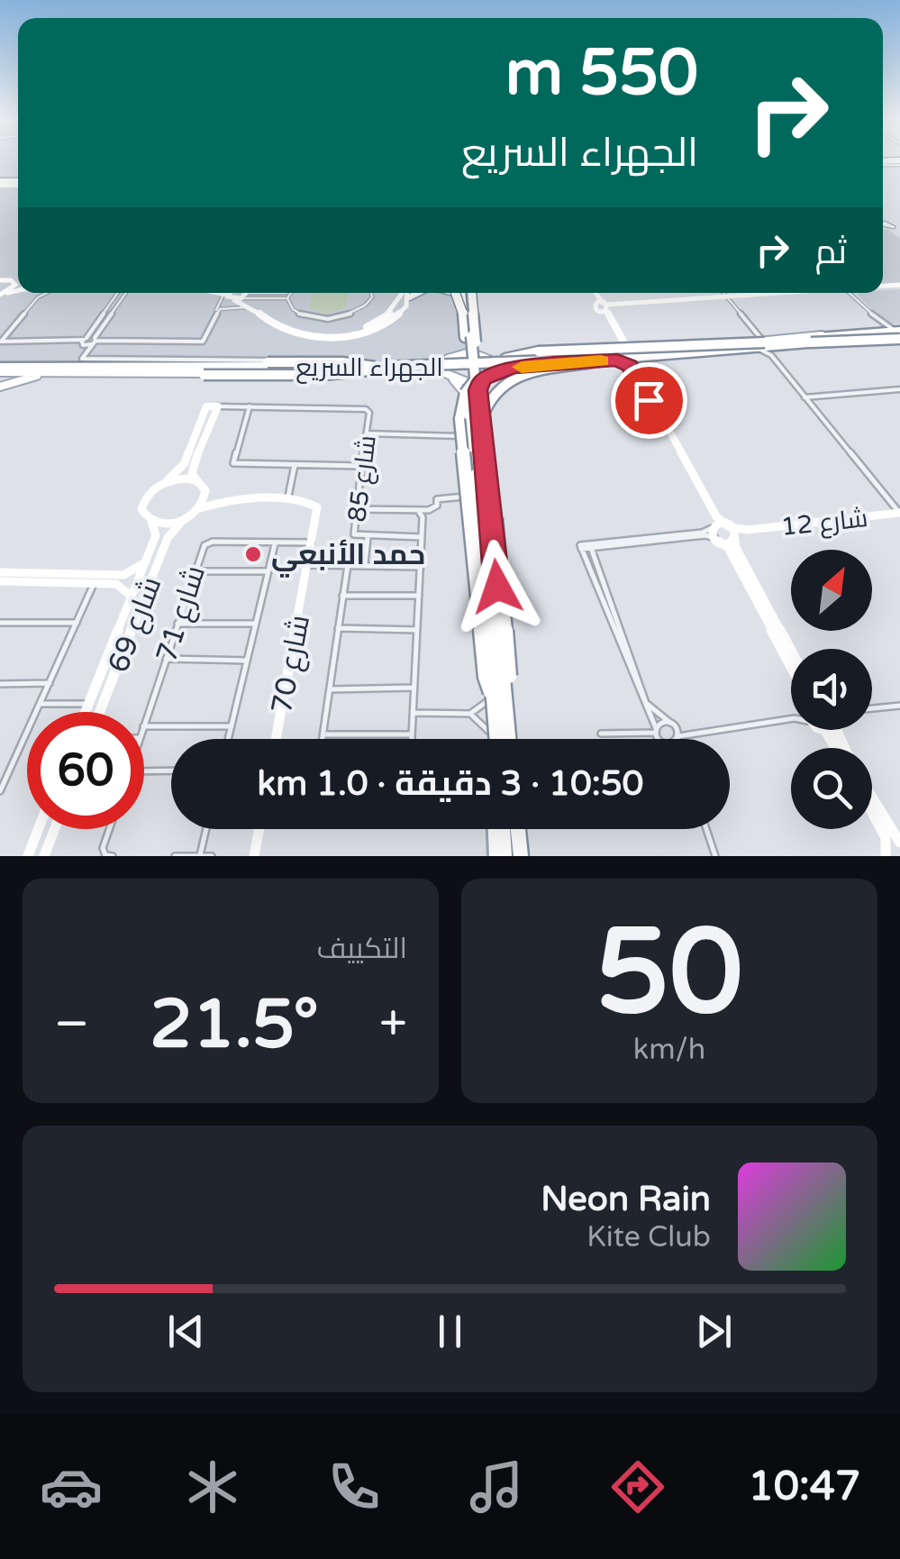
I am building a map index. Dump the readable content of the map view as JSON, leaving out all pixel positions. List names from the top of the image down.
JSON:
{
  "streets": {
    "highway": ["الجهراء السريع"],
    "street": [
      "شارع 85",
      "شارع 12",
      "شارع 71",
      "شارع 69",
      "شارع 70"
    ]
  },
  "crossings": [
    ["شارع 71", "شارع 70"]
  ],
  "places": ["حمد الأنبعي"],
  "north": "top right",
  "page": {
    "turn": ["550 m", "الجهراء السريع"],
    "then": "ثم",
    "limit": "60",
    "trip": "10:50 · 3 دقيقة · 1.0 km",
    "tile": [
      ["50", "km/h"],
      "التكييف"
    ],
    "heat": ["−", "21.5°", "+"],
    "song": ["Neon Rain", "Kite Club"],
    "tabs": "10:47"
  }
}
